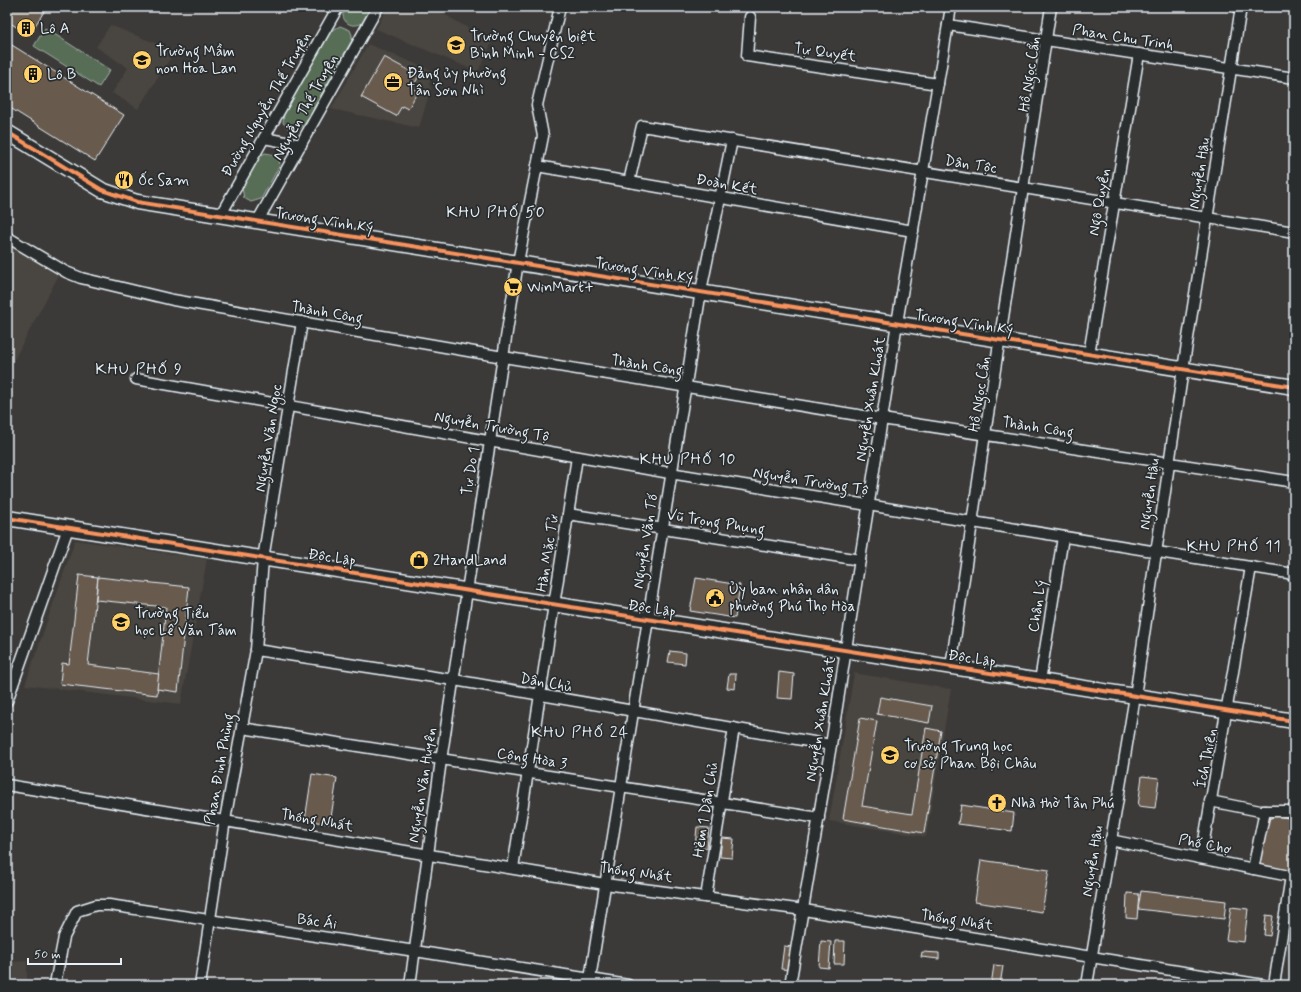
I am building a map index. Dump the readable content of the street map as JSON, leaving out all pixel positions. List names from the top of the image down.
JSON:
{
  "streets": {
    "street": [
      "Phan Chu Trinh",
      "Tự Quyết",
      "Hồ Ngọc Cẩn",
      "Đường Nguyễn Thế Truyện",
      "Nguyễn Thế Truyện",
      "Dân Tộc",
      "Nguyễn Hậu",
      "Đoàn Kết",
      "Ngô Quyền",
      "Trương Vĩnh Ký",
      "Thành Công",
      "Nguyễn Xuân Khoát",
      "Nguyễn Trường Tộ",
      "Nguyễn Văn Ngọc",
      "Tự Do 1",
      "Vũ Trọng Phụng",
      "Nguyễn Văn Tố",
      "Hàn Mặc Tử",
      "Độc Lập",
      "Chân Lý",
      "Dân Chủ",
      "Cộng Hòa 3",
      "Ích Thiện",
      "Phan Đình Phùng",
      "Nguyễn Văn Huyên",
      "Hẻm 1 Dân Chủ",
      "Thống Nhất",
      "Phố Chợ",
      "Bác Ái"
    ]
  },
  "crossings": [
    ["Phan Chu Trinh", "Hồ Ngọc Cẩn"],
    ["Phan Chu Trinh", "Nguyễn Hậu"],
    ["Phan Chu Trinh", "Ngô Quyền"],
    ["Phan Chu Trinh", "Nguyễn Xuân Khoát"],
    ["Tự Quyết", "Nguyễn Xuân Khoát"],
    ["Hồ Ngọc Cẩn", "Dân Tộc"],
    ["Hồ Ngọc Cẩn", "Trương Vĩnh Ký"],
    ["Hồ Ngọc Cẩn", "Thành Công"],
    ["Hồ Ngọc Cẩn", "Nguyễn Trường Tộ"],
    ["Hồ Ngọc Cẩn", "Độc Lập"],
    ["Đường Nguyễn Thế Truyện", "Trương Vĩnh Ký"],
    ["Nguyễn Thế Truyện", "Trương Vĩnh Ký"],
    ["Dân Tộc", "Nguyễn Hậu"],
    ["Dân Tộc", "Đoàn Kết"],
    ["Dân Tộc", "Ngô Quyền"],
    ["Dân Tộc", "Nguyễn Xuân Khoát"],
    ["Dân Tộc", "Nguyễn Văn Tố"],
    ["Nguyễn Hậu", "Trương Vĩnh Ký"],
    ["Nguyễn Hậu", "Thành Công"],
    ["Nguyễn Hậu", "Nguyễn Trường Tộ"],
    ["Nguyễn Hậu", "Độc Lập"],
    ["Nguyễn Hậu", "Thống Nhất"],
    ["Nguyễn Hậu", "Phố Chợ"],
    ["Đoàn Kết", "Nguyễn Xuân Khoát"],
    ["Đoàn Kết", "Tự Do 1"],
    ["Đoàn Kết", "Nguyễn Văn Tố"],
    ["Ngô Quyền", "Trương Vĩnh Ký"],
    ["Trương Vĩnh Ký", "Nguyễn Xuân Khoát"],
    ["Trương Vĩnh Ký", "Tự Do 1"],
    ["Trương Vĩnh Ký", "Nguyễn Văn Tố"],
    ["Thành Công", "Nguyễn Xuân Khoát"],
    ["Thành Công", "Nguyễn Văn Ngọc"],
    ["Thành Công", "Tự Do 1"],
    ["Thành Công", "Nguyễn Văn Tố"],
    ["Nguyễn Xuân Khoát", "Nguyễn Trường Tộ"],
    ["Nguyễn Xuân Khoát", "Vũ Trọng Phụng"],
    ["Nguyễn Xuân Khoát", "Độc Lập"],
    ["Nguyễn Xuân Khoát", "Dân Chủ"],
    ["Nguyễn Xuân Khoát", "Cộng Hòa 3"],
    ["Nguyễn Xuân Khoát", "Thống Nhất"],
    ["Nguyễn Trường Tộ", "Nguyễn Văn Ngọc"],
    ["Nguyễn Trường Tộ", "Tự Do 1"],
    ["Nguyễn Trường Tộ", "Nguyễn Văn Tố"],
    ["Nguyễn Trường Tộ", "Hàn Mặc Tử"],
    ["Nguyễn Trường Tộ", "Chân Lý"],
    ["Nguyễn Trường Tộ", "Ích Thiện"],
    ["Nguyễn Văn Ngọc", "Độc Lập"],
    ["Nguyễn Văn Ngọc", "Phan Đình Phùng"],
    ["Tự Do 1", "Độc Lập"],
    ["Tự Do 1", "Nguyễn Văn Huyên"],
    ["Vũ Trọng Phụng", "Nguyễn Văn Tố"],
    ["Vũ Trọng Phụng", "Hàn Mặc Tử"],
    ["Nguyễn Văn Tố", "Độc Lập"],
    ["Nguyễn Văn Tố", "Dân Chủ"],
    ["Nguyễn Văn Tố", "Cộng Hòa 3"],
    ["Nguyễn Văn Tố", "Thống Nhất"],
    ["Nguyễn Văn Tố", "Bác Ái"],
    ["Hàn Mặc Tử", "Độc Lập"],
    ["Hàn Mặc Tử", "Dân Chủ"],
    ["Hàn Mặc Tử", "Cộng Hòa 3"],
    ["Hàn Mặc Tử", "Thống Nhất"],
    ["Độc Lập", "Chân Lý"],
    ["Độc Lập", "Ích Thiện"],
    ["Độc Lập", "Phan Đình Phùng"],
    ["Độc Lập", "Nguyễn Văn Huyên"],
    ["Dân Chủ", "Phan Đình Phùng"],
    ["Dân Chủ", "Nguyễn Văn Huyên"],
    ["Dân Chủ", "Hẻm 1 Dân Chủ"],
    ["Cộng Hòa 3", "Phan Đình Phùng"],
    ["Cộng Hòa 3", "Nguyễn Văn Huyên"],
    ["Cộng Hòa 3", "Hẻm 1 Dân Chủ"],
    ["Ích Thiện", "Phố Chợ"],
    ["Phan Đình Phùng", "Thống Nhất"],
    ["Phan Đình Phùng", "Bác Ái"],
    ["Nguyễn Văn Huyên", "Thống Nhất"],
    ["Nguyễn Văn Huyên", "Bác Ái"],
    ["Hẻm 1 Dân Chủ", "Thống Nhất"]
  ],
  "districts": [
    "KHU PHỐ 50",
    "KHU PHỐ 9",
    "KHU PHỐ 10",
    "KHU PHỐ 11",
    "KHU PHỐ 24"
  ],
  "places": {
    "building": ["Lô A", "Lô B"],
    "school or university": [
      "Trường Chuyên biệt Bình Minh - CS2",
      "Trường Mầm non Hoa Lan",
      "Trường Tiểu học Lê Văn Tám",
      "Trường Trung học cơ sở Phan Bội Châu"
    ],
    "office": ["Đảng ủy phường Tân Sơn Nhì"],
    "restaurant": ["Ốc Sam"],
    "supermarket": ["WinMart+"],
    "shop": ["2HandLand"],
    "public building": ["Ủy ban nhân dân phường Phú Thọ Hòa"],
    "church": ["Nhà thờ Tân Phú"]
  },
  "scale_bar": "50 m"
}
